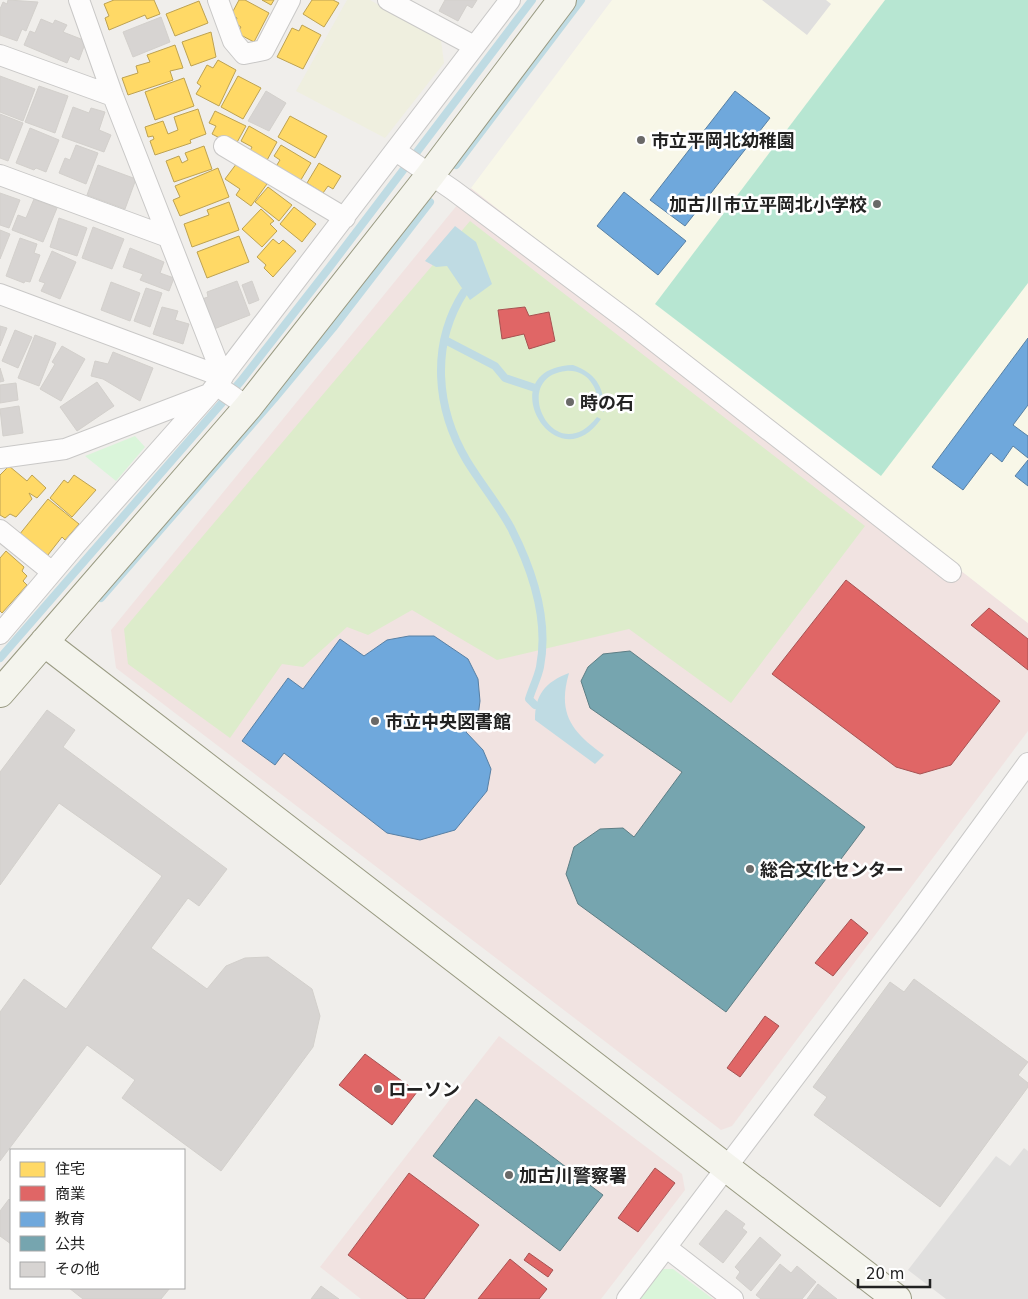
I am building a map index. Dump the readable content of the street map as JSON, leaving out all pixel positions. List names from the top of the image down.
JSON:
{
  "places": [
    "市立平岡北幼稚園",
    "加古川市立平岡北小学校",
    "時の石",
    "市立中央図書館",
    "総合文化センター",
    "ローソン",
    "加古川警察署"
  ],
  "legend": [
    "住宅",
    "商業",
    "教育",
    "公共",
    "その他"
  ],
  "scale_bar": "20 m"
}
